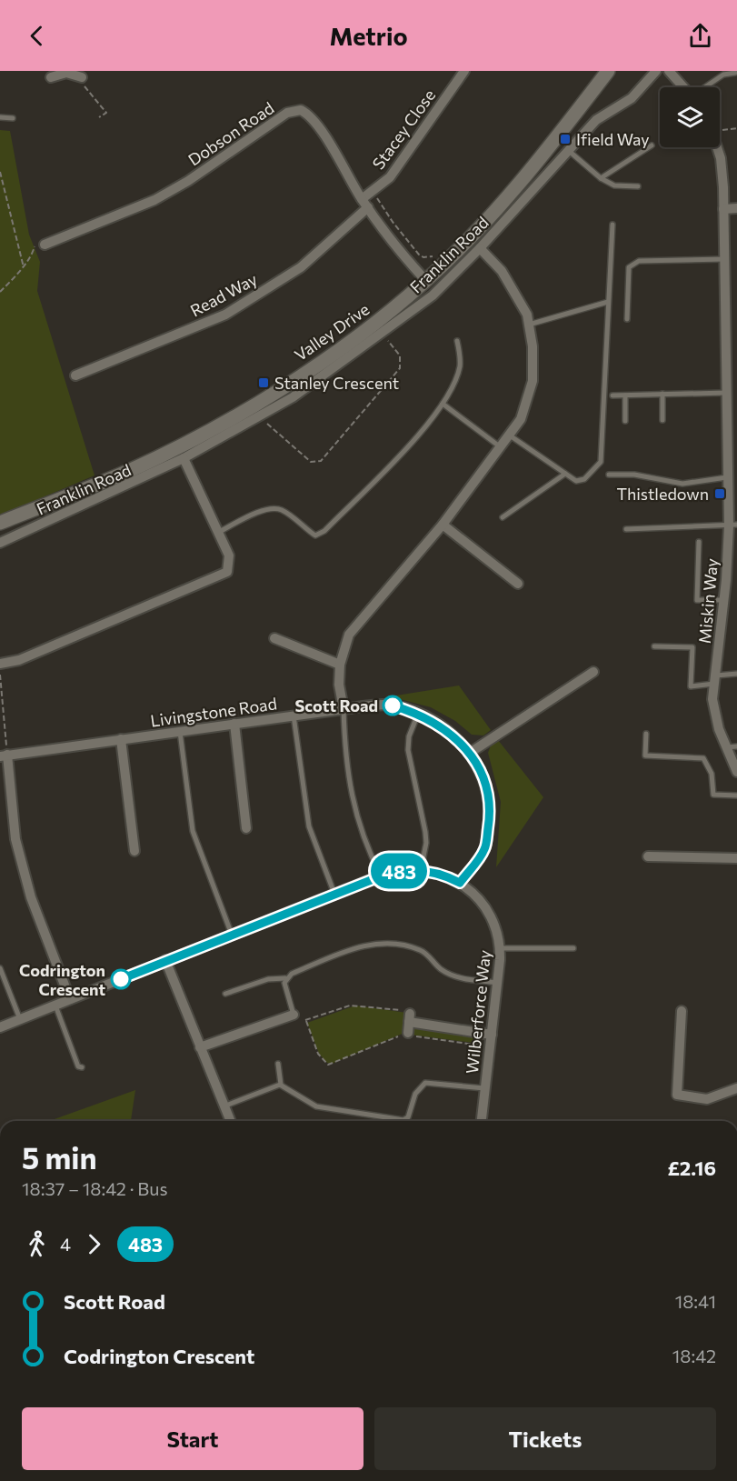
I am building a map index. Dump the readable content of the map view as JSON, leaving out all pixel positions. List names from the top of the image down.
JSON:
{
  "streets": {
    "street": [
      "Stacey Close",
      "Dobson Road",
      "Franklin Road",
      "Read Way",
      "Valley Drive",
      "Miskin Way",
      "Livingstone Road",
      "Wilberforce Way"
    ]
  },
  "crossings": [
    ["Stacey Close", "Dobson Road"],
    ["Stacey Close", "Read Way"],
    ["Dobson Road", "Read Way"],
    ["Dobson Road", "Valley Drive"],
    ["Livingstone Road", "Wilberforce Way"]
  ],
  "places": {
    "transit": ["Ifield Way", "Stanley Crescent", "Thistledown"],
    "other": ["Scott Road", "Codrington Crescent"]
  },
  "lines": ["bus line 483"],
  "page": {
    "header": "Metrio",
    "on_map": "483",
    "heading": ["5 min", "18:37 – 18:42 · Bus", "£2.16"],
    "legs": ["4", "483"],
    "list": [
      {
        "name": "Scott Road",
        "value": "18:41"
      },
      {
        "name": "Codrington Crescent",
        "value": "18:42"
      }
    ],
    "buttons": ["Start", "Tickets"]
  }
}
